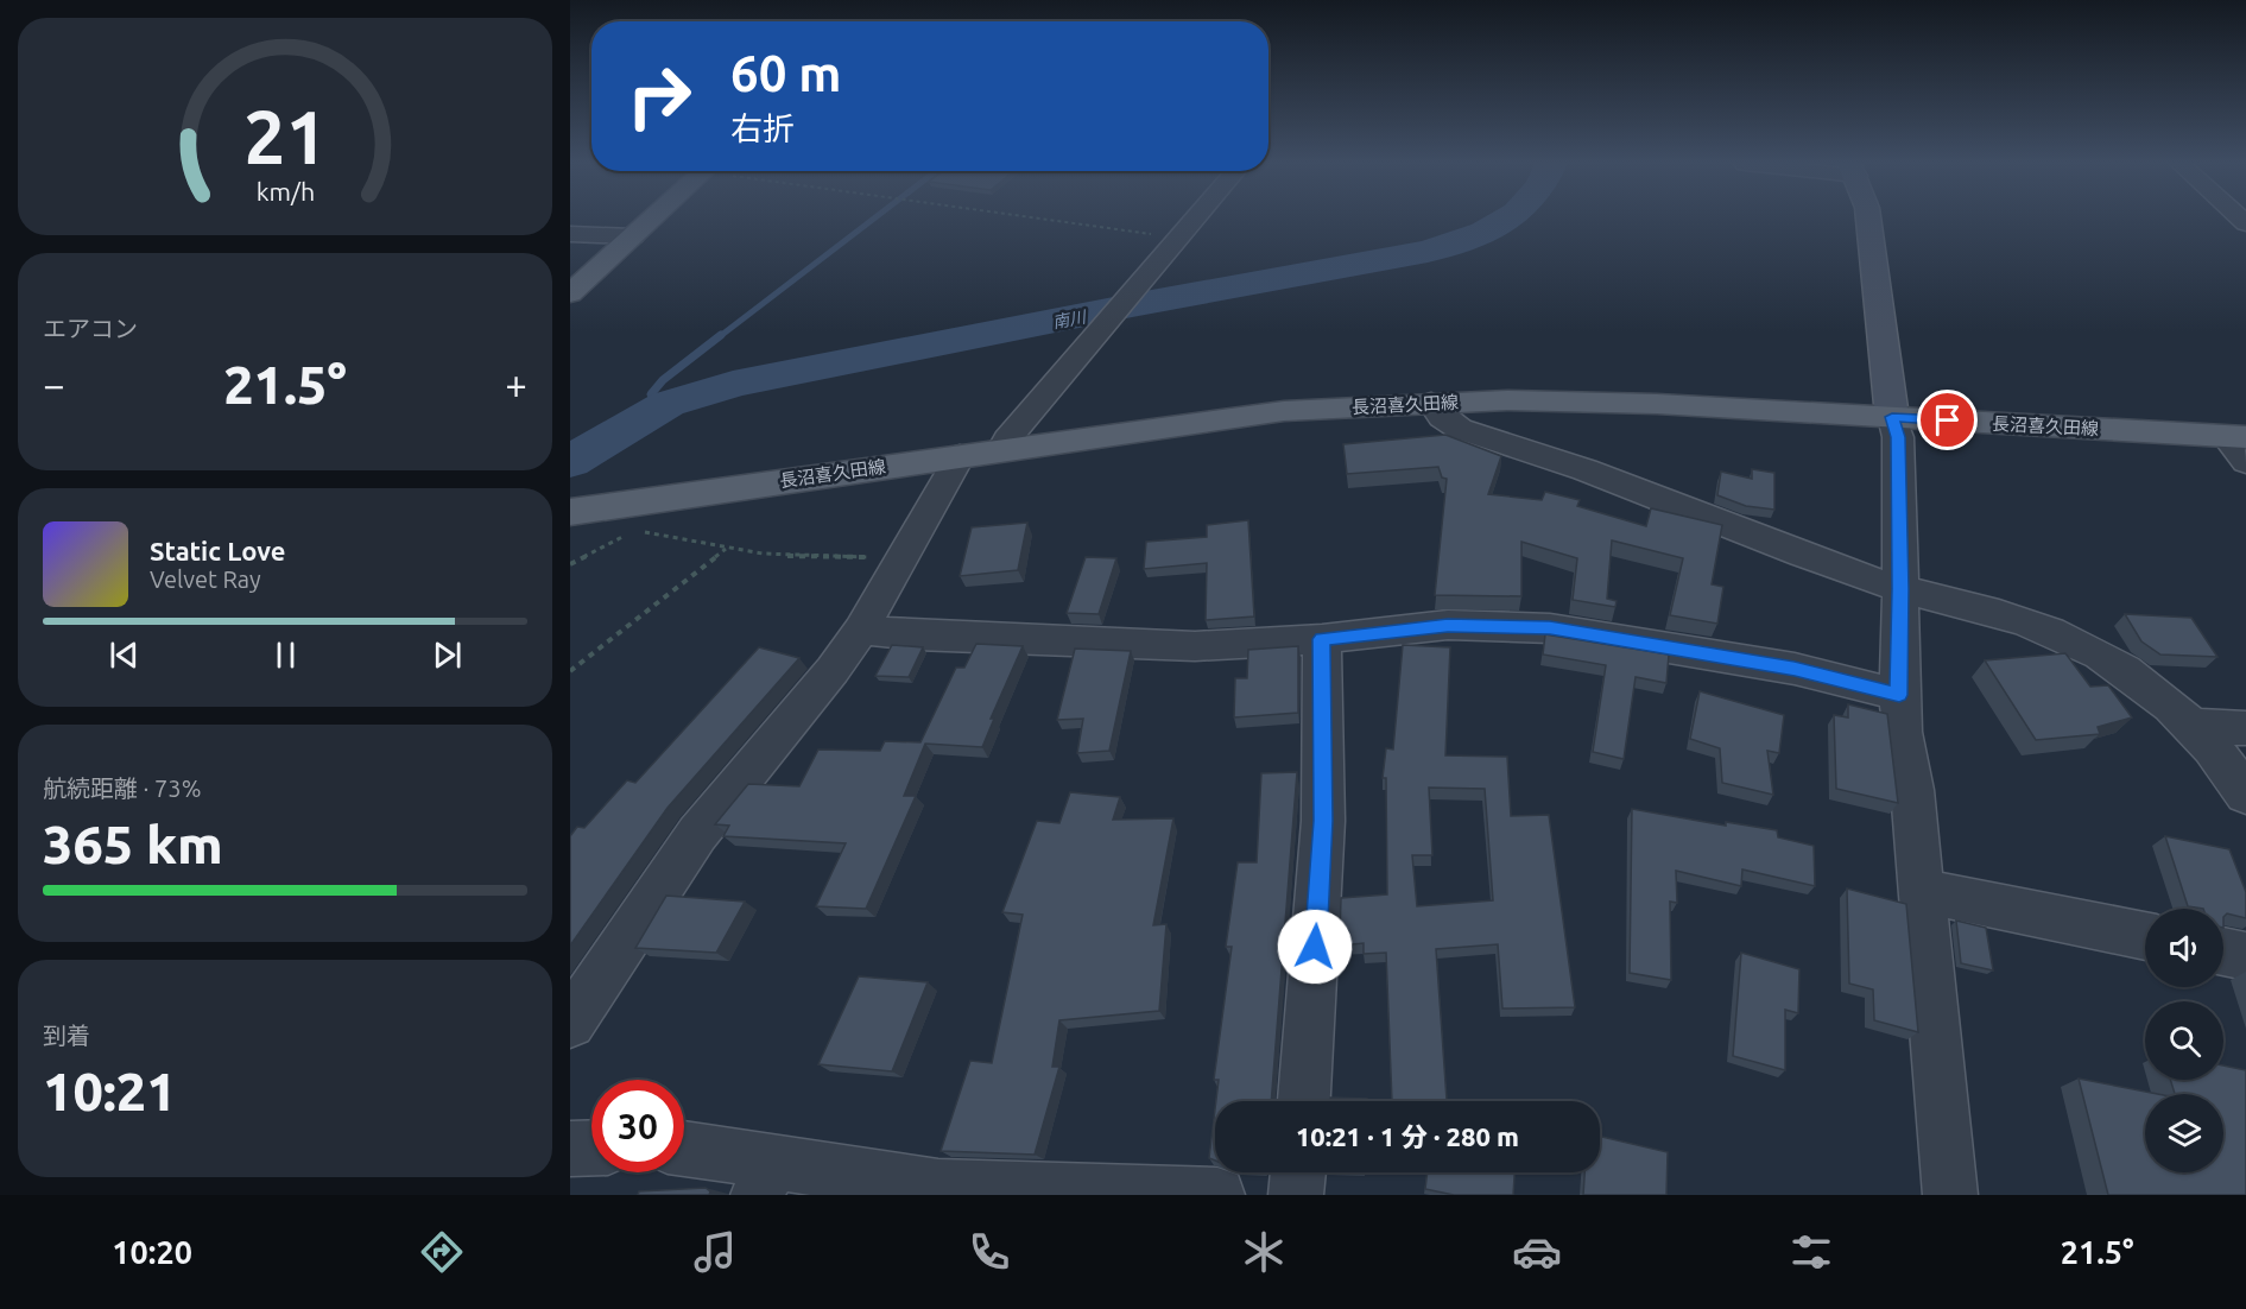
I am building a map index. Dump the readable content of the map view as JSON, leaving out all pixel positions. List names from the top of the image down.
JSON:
{
  "streets": {
    "main road": ["長沼喜久田線"]
  },
  "water": ["南川"],
  "page": {
    "turn": ["60 m", "右折"],
    "tile": [
      "エアコン",
      ["航続距離 · 73%", "365 km"],
      ["到着", "10:21"]
    ],
    "heat": ["−", "21.5°", "+"],
    "song": ["Static Love", "Velvet Ray"],
    "limit": "30",
    "trip": "10:21 · 1 分 · 280 m",
    "tabs": ["10:20", "21.5°"],
    "gauge": ["21", "km/h"]
  }
}
